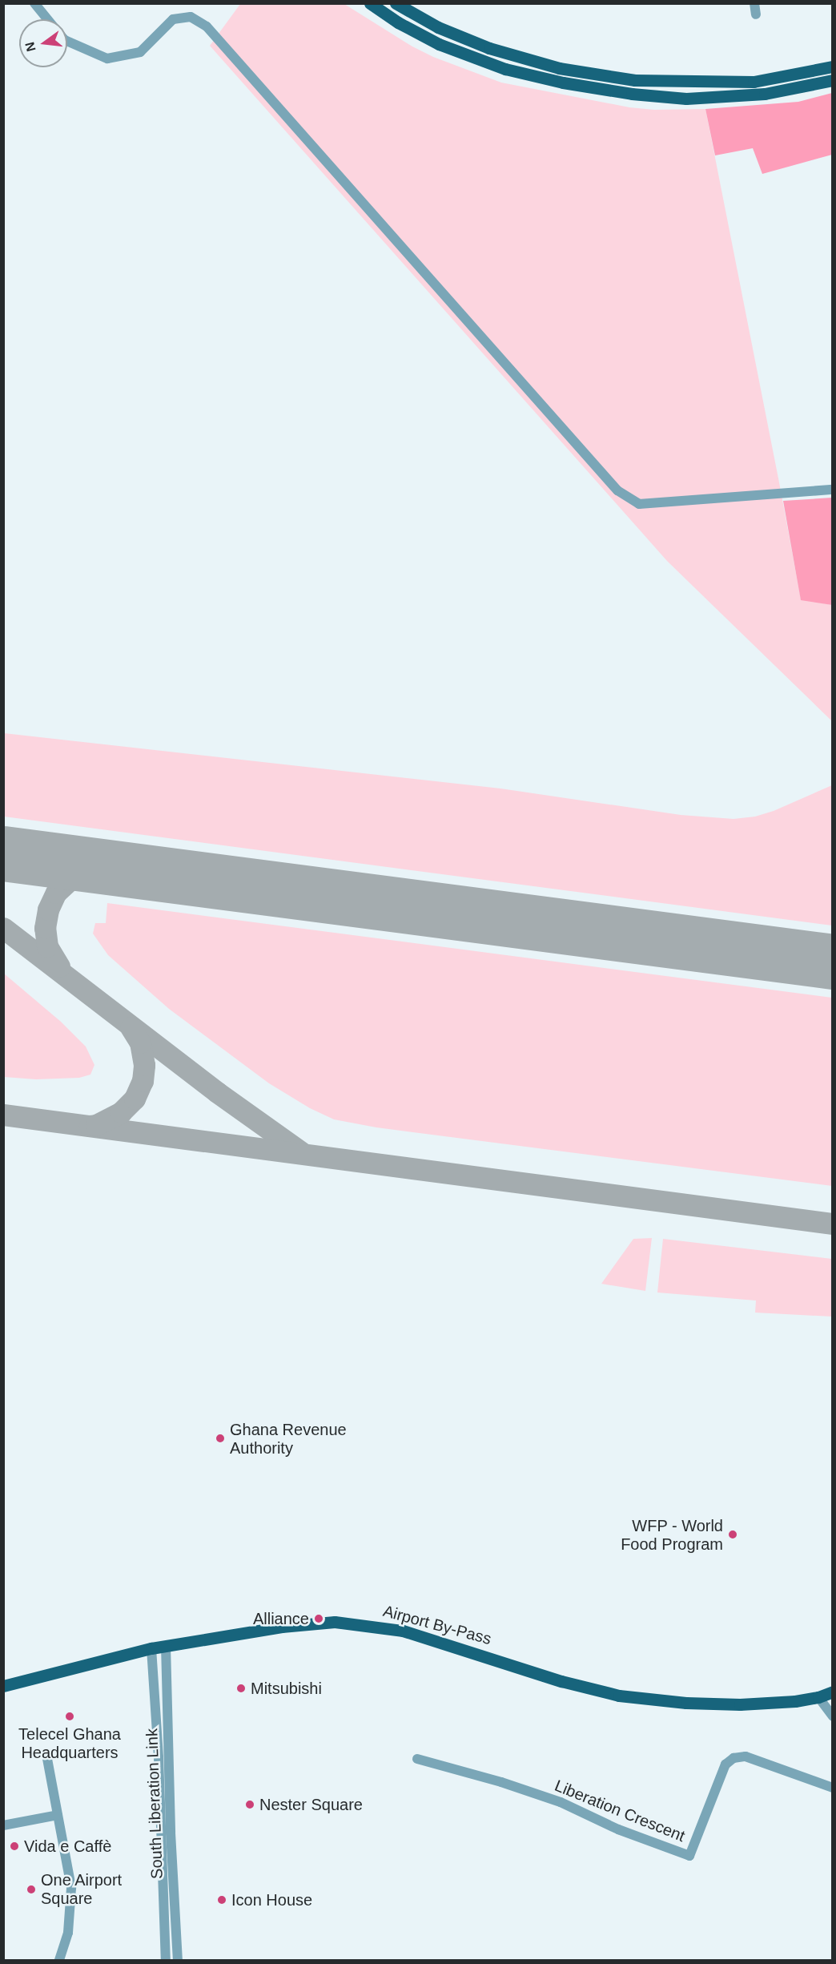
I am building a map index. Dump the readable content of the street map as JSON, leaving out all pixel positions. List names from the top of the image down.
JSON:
{
  "streets": {
    "main road": ["Airport By-Pass"],
    "street": ["South Liberation Link", "Liberation Crescent"]
  },
  "crossings": [
    ["Airport By-Pass", "South Liberation Link"]
  ],
  "places": [
    "Ghana Revenue Authority",
    "WFP - World Food Program",
    "Alliance",
    "Mitsubishi",
    "Telecel Ghana Headquarters",
    "Nester Square",
    "Vida e Caffè",
    "One Airport Square",
    "Icon House"
  ],
  "north": "left"
}
